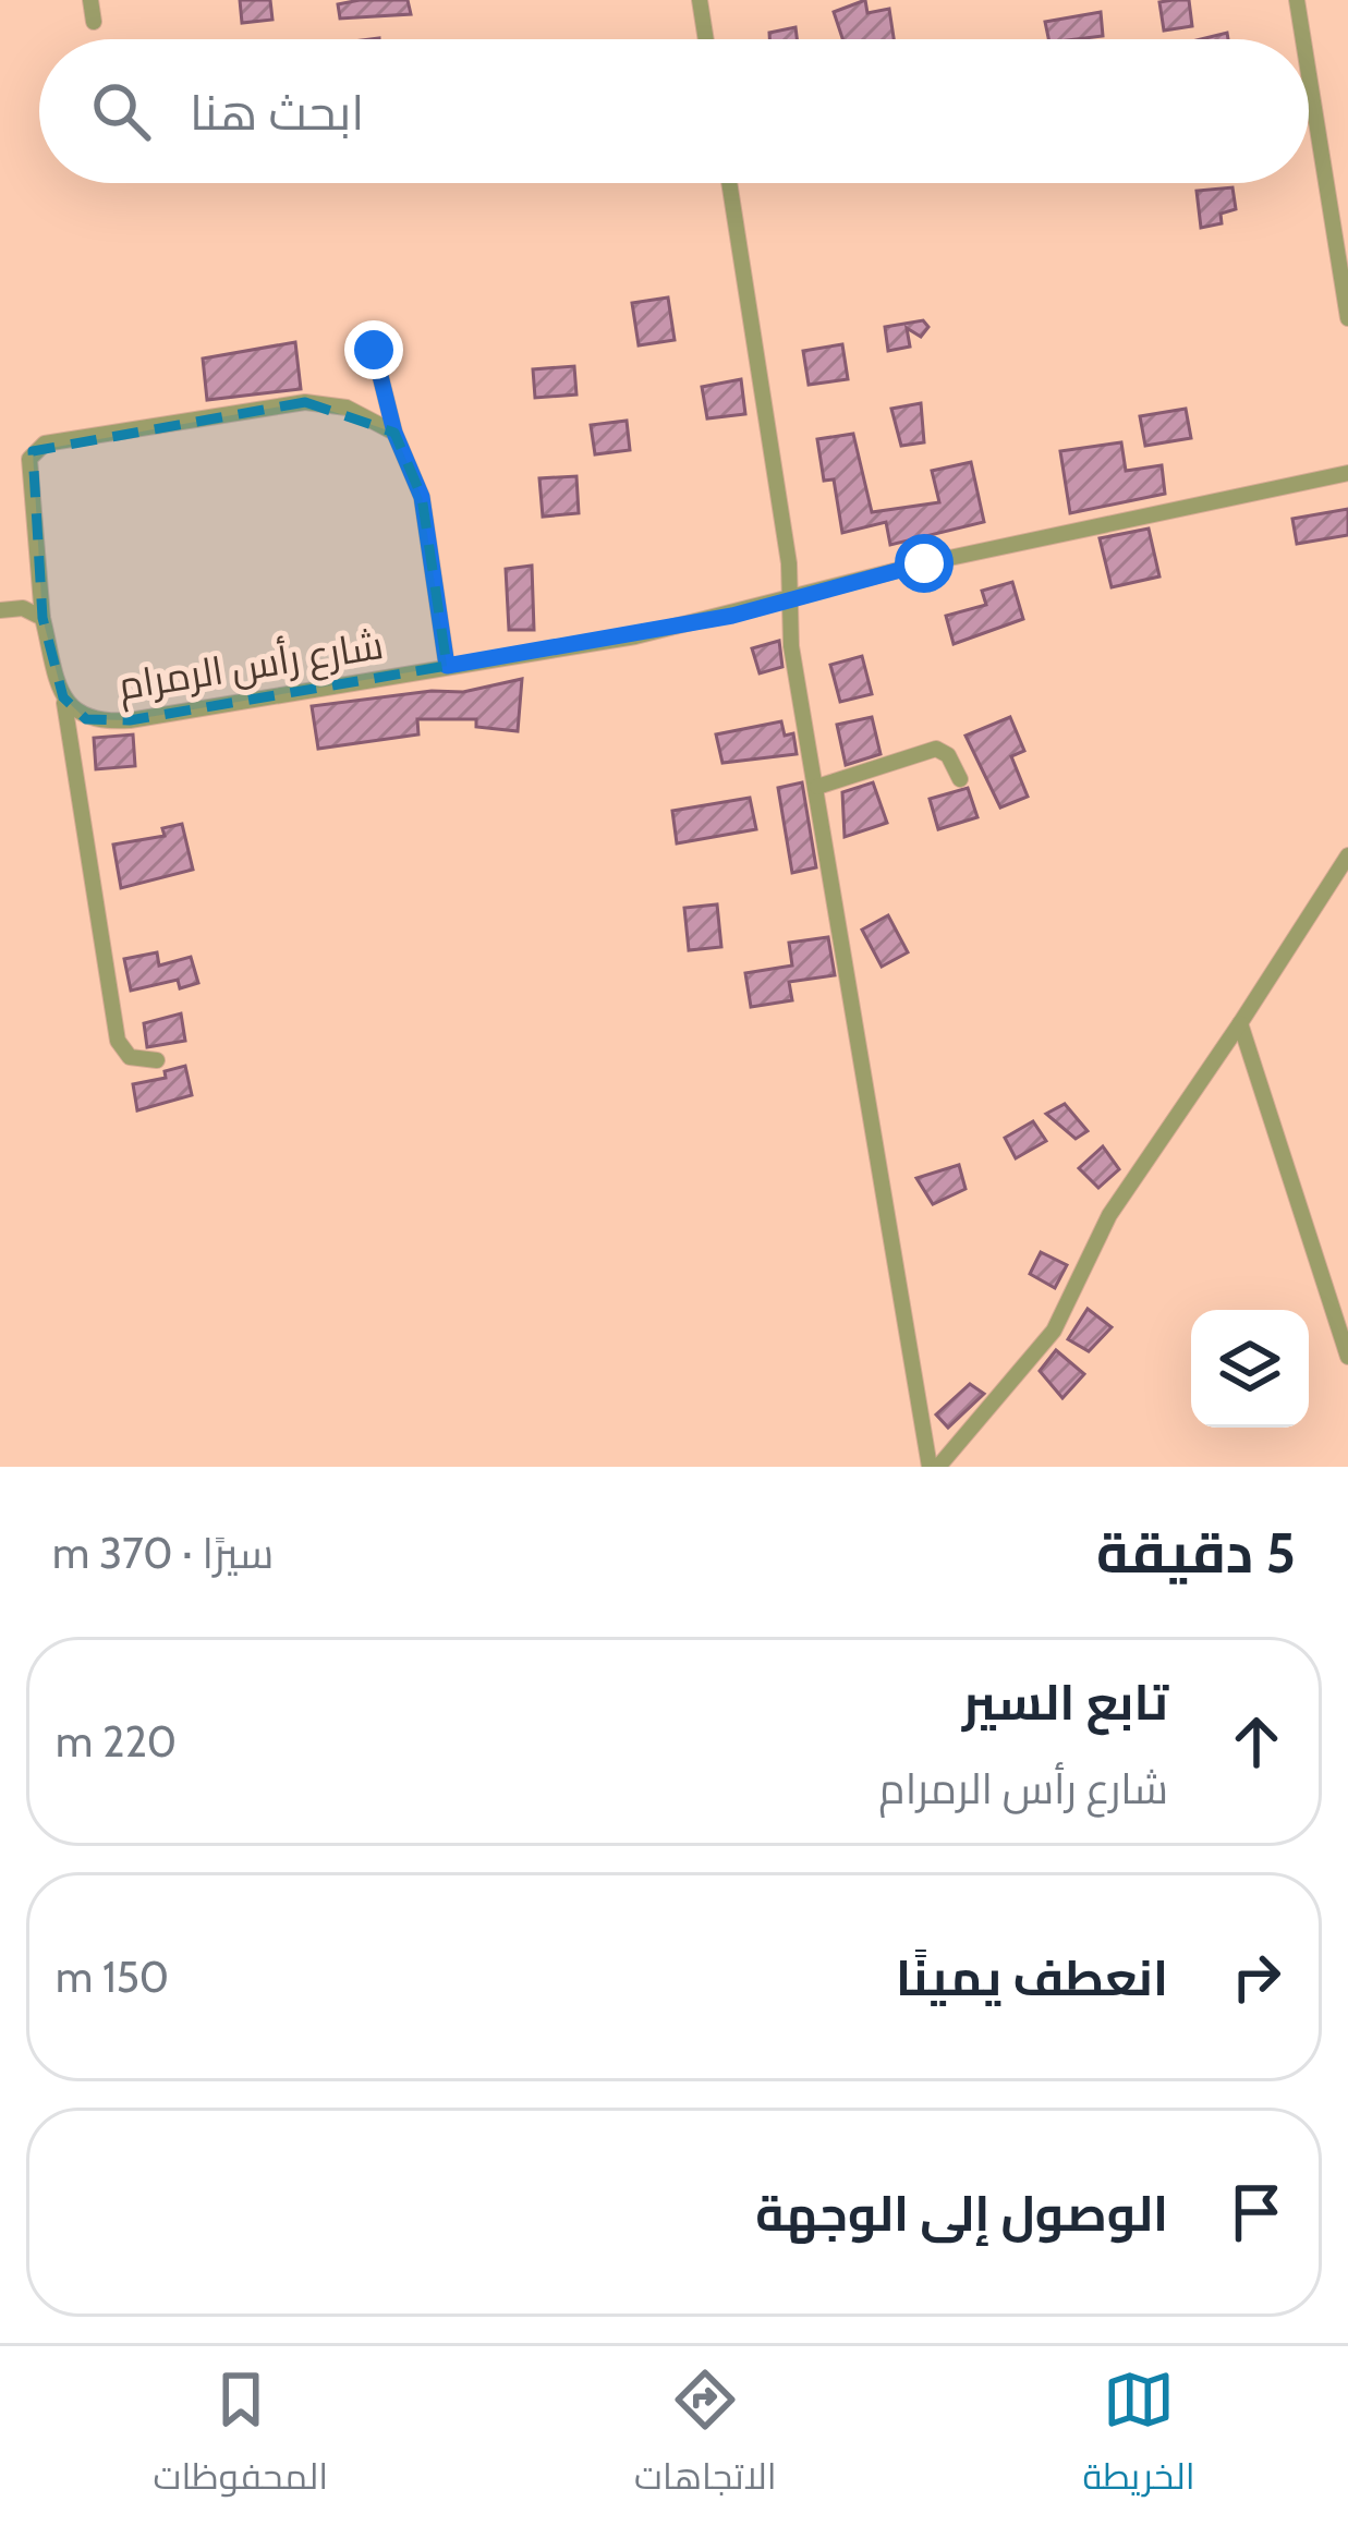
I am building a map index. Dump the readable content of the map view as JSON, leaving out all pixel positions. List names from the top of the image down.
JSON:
{
  "streets": {
    "street": ["شارع رأس الرمرام"]
  },
  "page": {
    "search": "ابحث هنا",
    "heading": ["5 دقيقة", "سيرًا · 370 m"],
    "list": [
      ["تابع السير", "شارع رأس الرمرام", "220 m"],
      ["انعطف يمينًا", "150 m"],
      "الوصول إلى الوجهة"
    ],
    "nav": ["الخريطة", "الاتجاهات", "المحفوظات"]
  }
}
